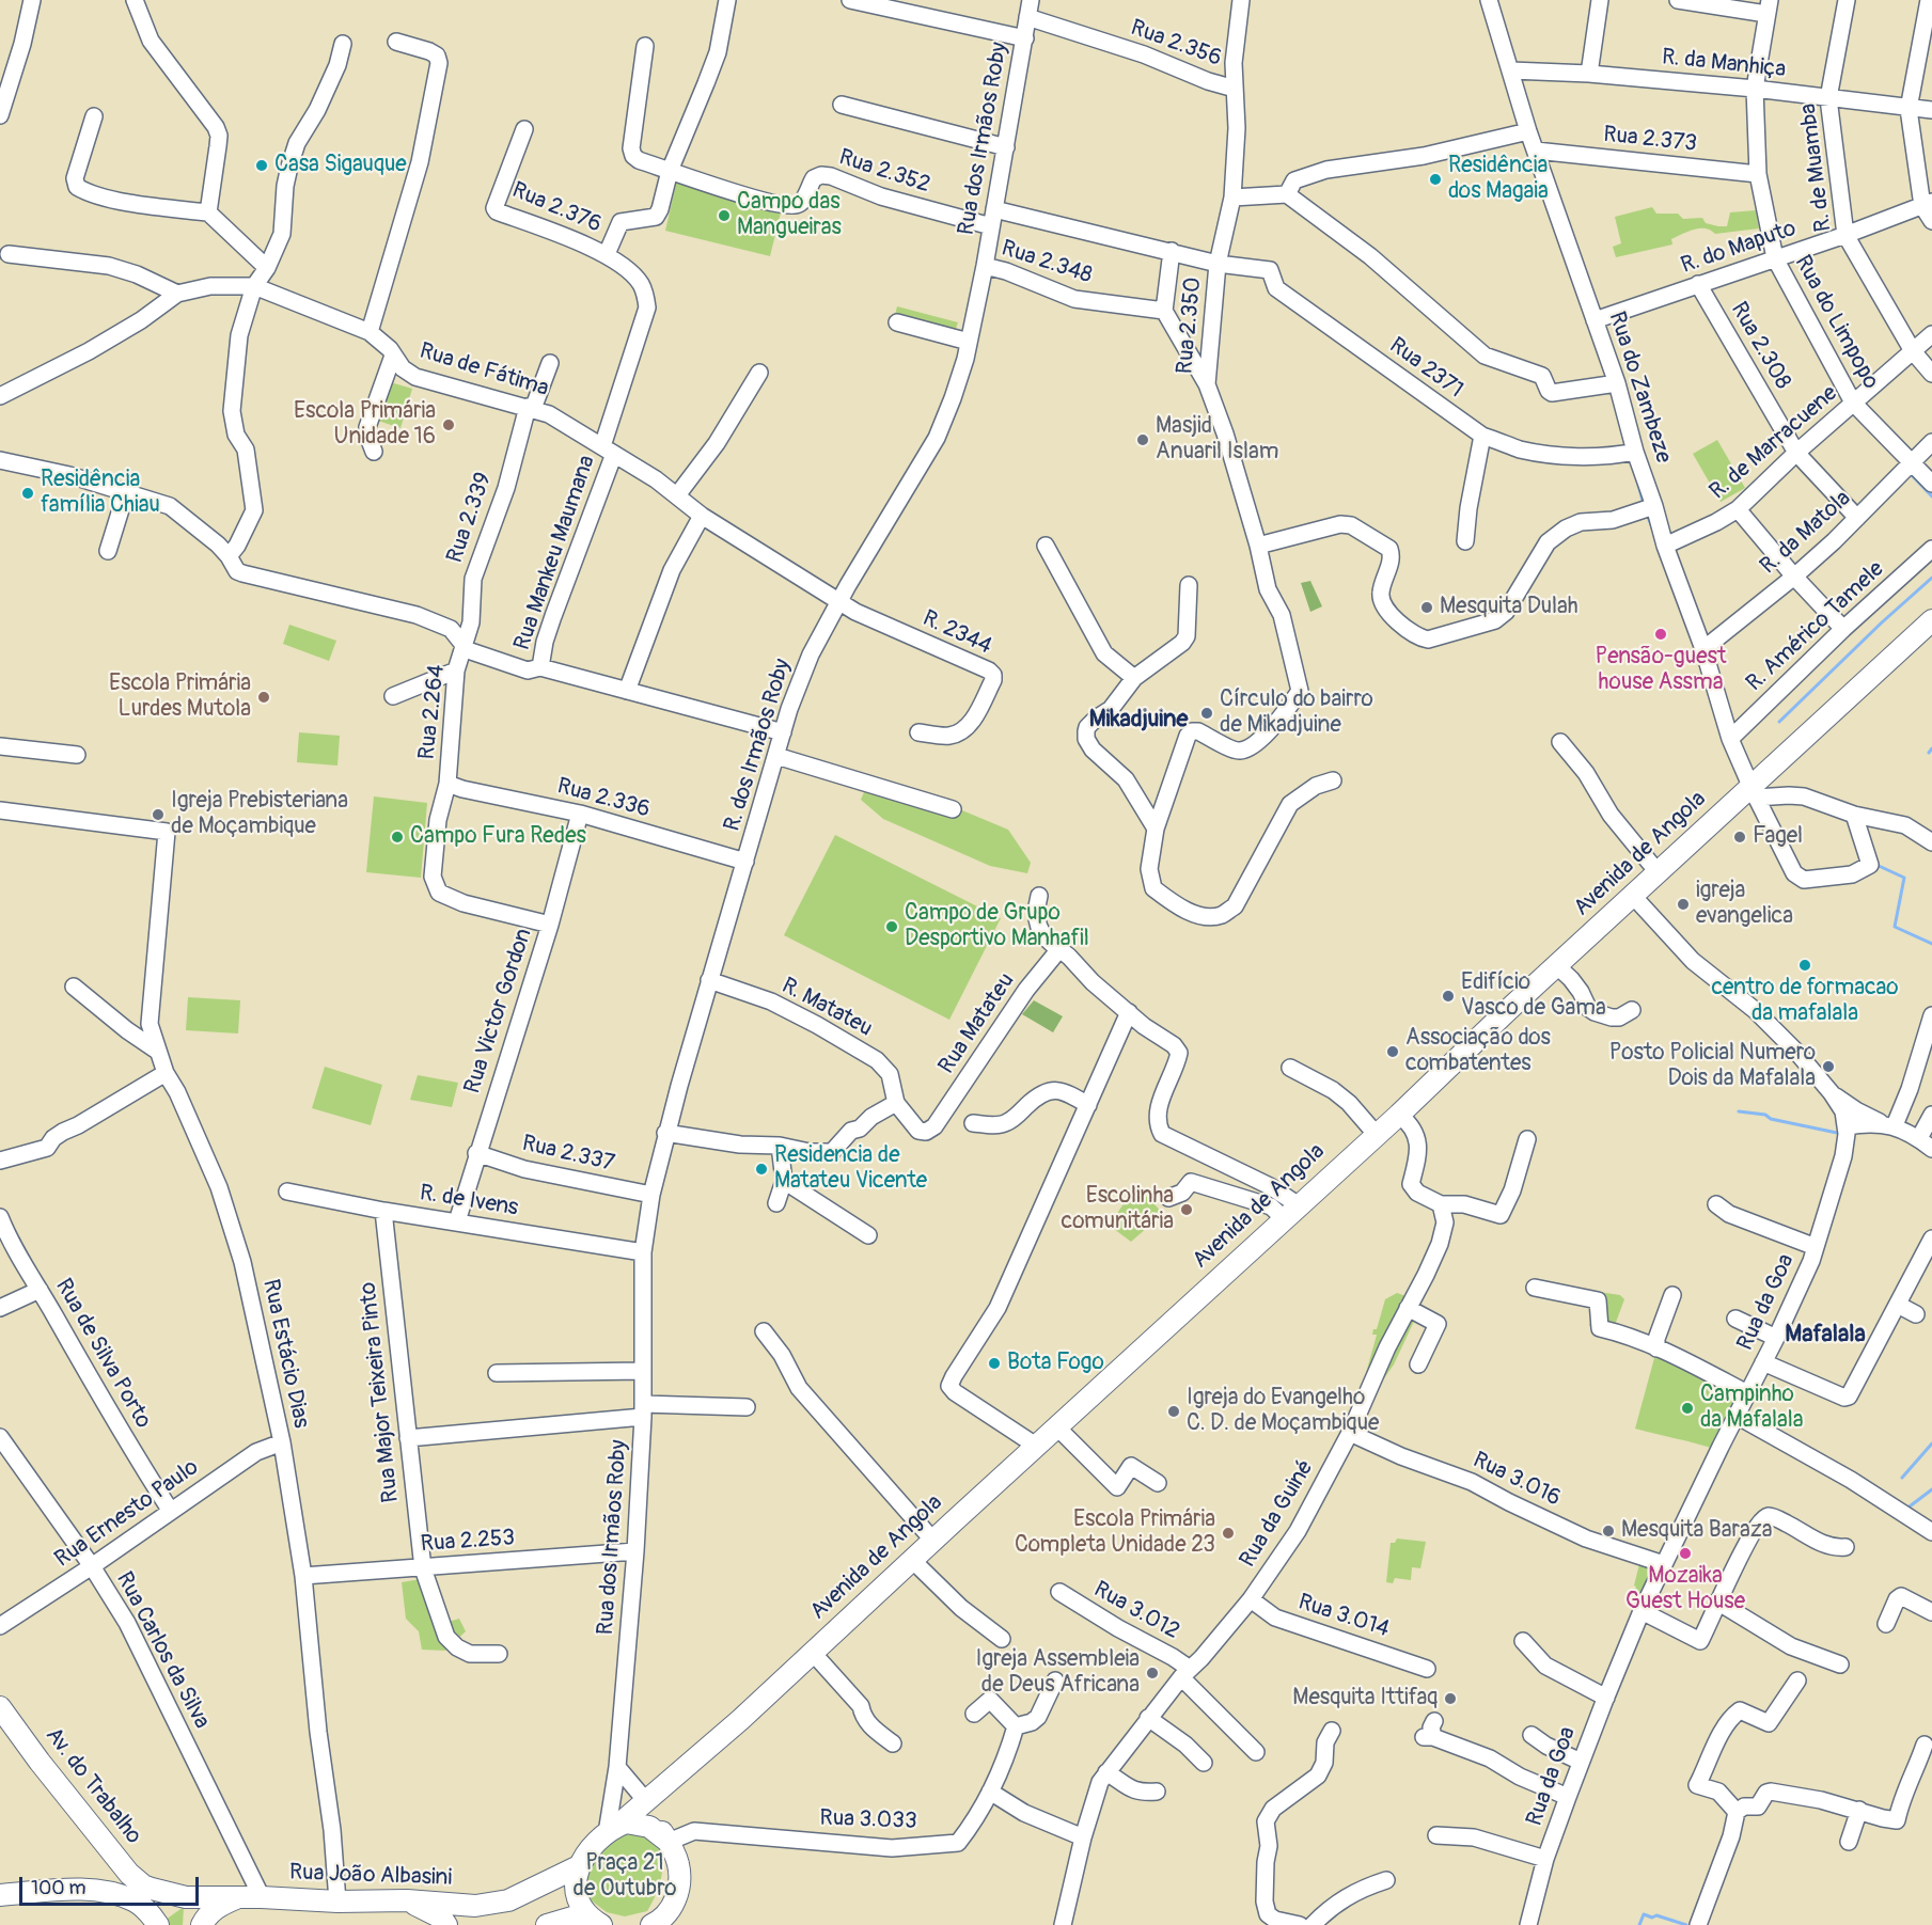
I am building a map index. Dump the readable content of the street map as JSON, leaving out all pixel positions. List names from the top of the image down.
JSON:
{
  "streets": {
    "main road": ["Avenida de Angola", "Av. do Trabalho", "Rua João Albasini"],
    "street": [
      "Rua 2.356",
      "R. da Manhiça",
      "Rua dos Irmãos Roby",
      "Rua 2.373",
      "R. de Muamba",
      "Rua 2.352",
      "Rua 2.376",
      "R. do Maputo",
      "Rua 2.348",
      "Rua do Limpopo",
      "Rua 2.350",
      "Rua 2.308",
      "Rua 2371",
      "Rua de Fátima",
      "Rua do Zambeze",
      "R. de Marracuene",
      "Rua 2.339",
      "R. da Matola",
      "Rua Mankeu Maumana",
      "R. Américo Tamele",
      "R. 2344",
      "Rua 2.264",
      "R. dos Irmãos Roby",
      "Rua 2.336",
      "R. Matateu",
      "Rua Victor Gordon",
      "Rua Matateu",
      "Rua 2.337",
      "R. de Ivens",
      "Rua da Goa",
      "Rua de Silva Porto",
      "Rua Estácio Dias",
      "Rua Major Teixeira Pinto",
      "Rua 3.016",
      "Rua Ernesto Paulo",
      "Rua da Guiné",
      "Rua 2.253",
      "Rua 3.012",
      "Rua 3.014",
      "Rua Carlos da Silva",
      "Rua 3.033"
    ]
  },
  "crossings": [
    ["Rua 2.356", "Rua dos Irmãos Roby"],
    ["Rua 2.356", "Rua 2.350"],
    ["R. da Manhiça", "R. de Muamba"],
    ["R. da Manhiça", "Rua do Limpopo"],
    ["R. da Manhiça", "Rua do Zambeze"],
    ["Rua dos Irmãos Roby", "Rua 2.352"],
    ["Rua dos Irmãos Roby", "Rua 2.348"],
    ["Rua dos Irmãos Roby", "R. dos Irmãos Roby"],
    ["Rua dos Irmãos Roby", "Avenida de Angola"],
    ["Rua dos Irmãos Roby", "R. de Ivens"],
    ["Rua dos Irmãos Roby", "Rua 2.253"],
    ["Rua 2.373", "Rua do Limpopo"],
    ["Rua 2.373", "Rua do Zambeze"],
    ["R. de Muamba", "R. do Maputo"],
    ["R. de Muamba", "R. de Marracuene"],
    ["Rua 2.352", "Rua 2.350"],
    ["Rua 2.352", "Rua 2371"],
    ["Rua 2.376", "Rua Mankeu Maumana"],
    ["R. do Maputo", "Rua do Limpopo"],
    ["R. do Maputo", "Rua 2.308"],
    ["R. do Maputo", "Rua do Zambeze"],
    ["Rua do Limpopo", "R. de Marracuene"],
    ["Rua do Limpopo", "R. da Matola"],
    ["Rua 2.350", "Rua 2371"],
    ["Rua 2.308", "R. de Marracuene"],
    ["Rua 2.308", "R. da Matola"],
    ["Rua 2371", "Rua do Zambeze"],
    ["Rua de Fátima", "Rua 2.339"],
    ["Rua de Fátima", "Rua Mankeu Maumana"],
    ["Rua de Fátima", "R. 2344"],
    ["Rua de Fátima", "R. dos Irmãos Roby"],
    ["Rua do Zambeze", "R. de Marracuene"],
    ["Rua do Zambeze", "R. da Matola"],
    ["Rua do Zambeze", "R. Américo Tamele"],
    ["Rua do Zambeze", "Avenida de Angola"],
    ["Rua 2.339", "Rua 2.264"],
    ["R. 2344", "R. dos Irmãos Roby"],
    ["Rua 2.264", "Rua 2.336"],
    ["Rua 2.264", "Rua Victor Gordon"],
    ["R. dos Irmãos Roby", "Rua 2.336"],
    ["R. dos Irmãos Roby", "R. Matateu"],
    ["R. dos Irmãos Roby", "Rua 2.337"],
    ["R. dos Irmãos Roby", "R. de Ivens"],
    ["Rua 2.336", "Rua Victor Gordon"],
    ["Avenida de Angola", "Rua da Goa"],
    ["R. Matateu", "Rua Matateu"],
    ["Rua Victor Gordon", "Rua 2.337"],
    ["Rua Victor Gordon", "R. de Ivens"],
    ["R. de Ivens", "Rua Major Teixeira Pinto"],
    ["Rua da Goa", "Rua 3.016"],
    ["Rua de Silva Porto", "Rua Ernesto Paulo"],
    ["Rua Estácio Dias", "Rua Ernesto Paulo"],
    ["Rua Estácio Dias", "Rua 2.253"],
    ["Rua Estácio Dias", "Rua João Albasini"],
    ["Rua Major Teixeira Pinto", "Rua 2.253"],
    ["Rua 3.016", "Rua da Guiné"],
    ["Rua Ernesto Paulo", "Rua Carlos da Silva"],
    ["Rua da Guiné", "Rua 3.012"],
    ["Rua da Guiné", "Rua 3.014"],
    ["Rua Carlos da Silva", "Rua João Albasini"],
    ["Av. do Trabalho", "Rua João Albasini"]
  ],
  "districts": ["Mikadjuine", "Mafalala"],
  "parks": ["Praça 21 de Outubro"],
  "places": [
    "Casa Sigauque",
    "Residência dos Magaia",
    "Campo das Mangueiras",
    "Escola Primária Unidade 16",
    "Masjid Anuaril Islam",
    "Residência família Chiau",
    "Mesquita Dulah",
    "Pensão-guest house Assma",
    "Escola Primária Lurdes Mutola",
    "Círculo do bairro de Mikadjuine",
    "Igreja Prebisteriana de Moçambique",
    "Campo Fura Redes",
    "Fagel",
    "igreja evangelica",
    "Campo de Grupo Desportivo Manhafil",
    "centro de formacao da mafalala",
    "Edifício Vasco de Gama",
    "Associação dos combatentes",
    "Posto Policial Numero Dois da Mafalala",
    "Residencia de Matateu Vicente",
    "Escolinha comunitária",
    "Bota Fogo",
    "Campinho da Mafalala",
    "Igreja do Evangelho C. D. de Moçambique",
    "Mesquita Baraza",
    "Escola Primária Completa Unidade 23",
    "Mozaika Guest House",
    "Igreja Assembleia de Deus Africana",
    "Mesquita Ittifaq"
  ],
  "scale_bar": "100 m"
}
